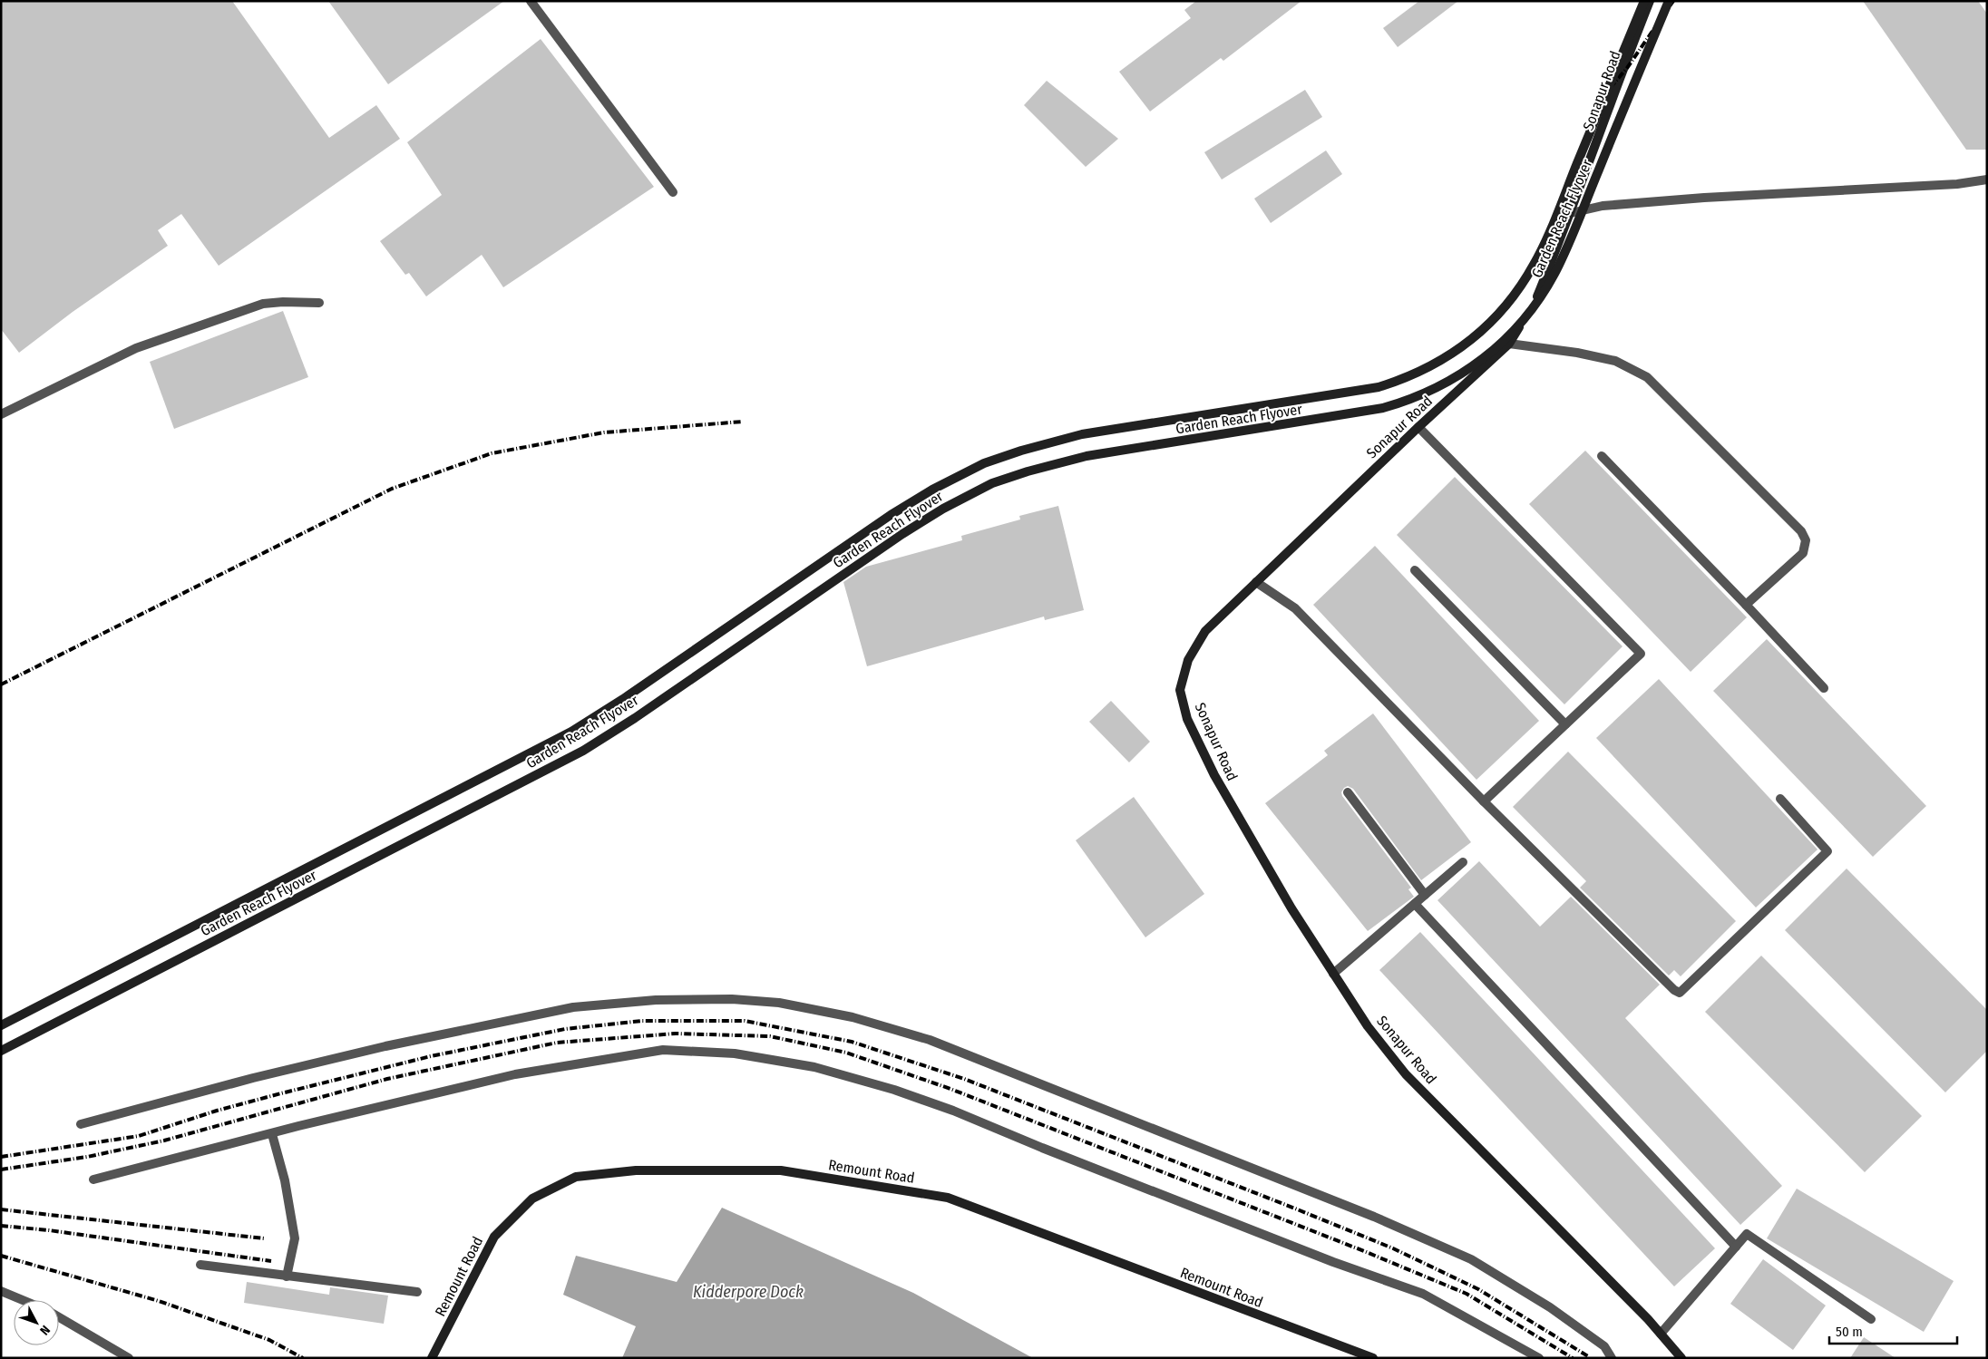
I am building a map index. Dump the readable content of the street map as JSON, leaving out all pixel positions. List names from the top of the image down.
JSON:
{
  "streets": {
    "main road": ["Sonapur Road", "Garden Reach Flyover", "Remount Road"]
  },
  "water": ["Kidderpore Dock"],
  "scale_bar": "50 m",
  "north": "bottom right"
}
